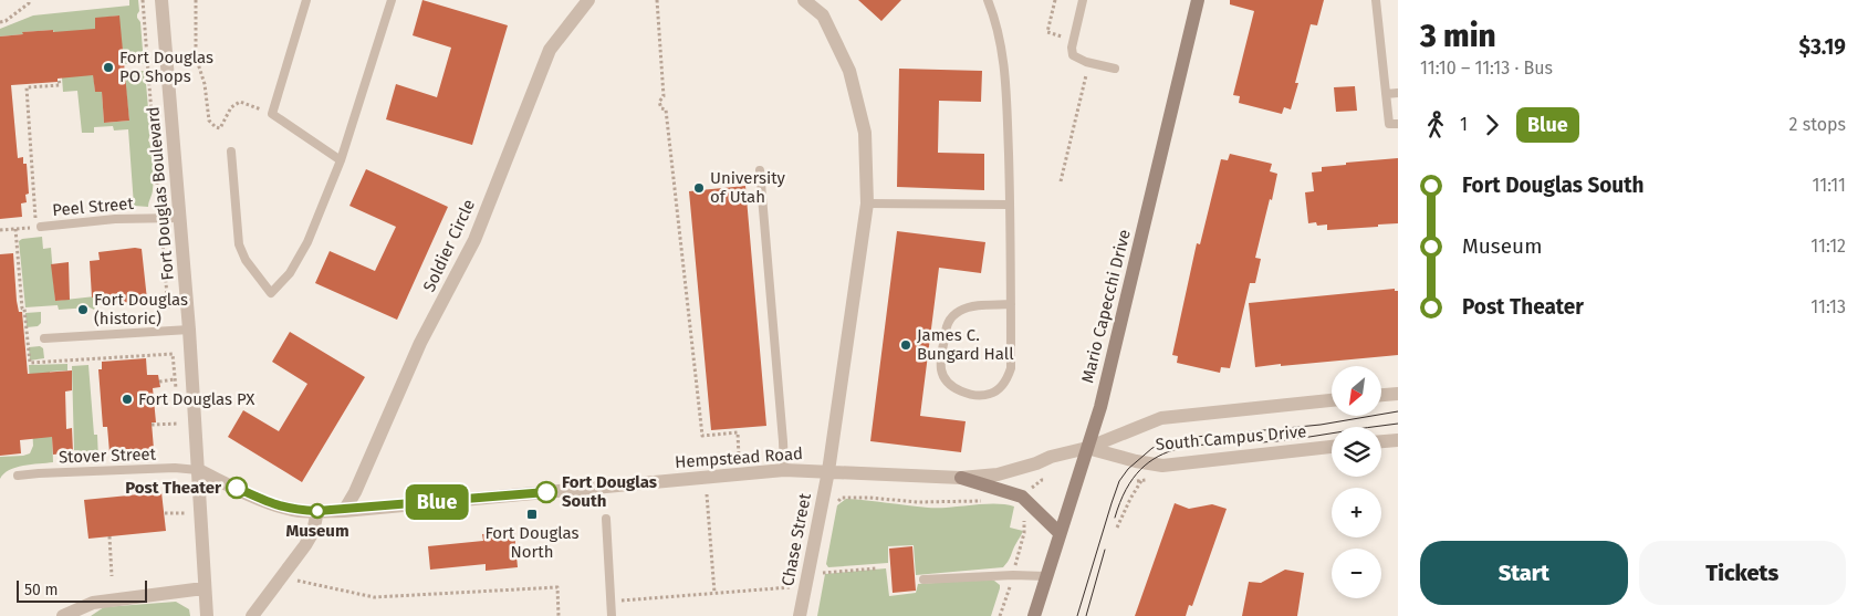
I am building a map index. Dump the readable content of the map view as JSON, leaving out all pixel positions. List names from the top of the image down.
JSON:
{
  "streets": {
    "main road": ["Mario Capecchi Drive"],
    "street": [
      "Fort Douglas Boulevard",
      "Soldier Circle",
      "South Campus Drive",
      "Hempstead Road",
      "Chase Street"
    ],
    "lane": ["Peel Street", "Stover Street"]
  },
  "crossings": [
    ["Fort Douglas Boulevard", "Peel Street"],
    ["Fort Douglas Boulevard", "Stover Street"],
    ["Fort Douglas Boulevard", "Hempstead Road"],
    ["Soldier Circle", "Hempstead Road"],
    ["Mario Capecchi Drive", "South Campus Drive"],
    ["Mario Capecchi Drive", "Hempstead Road"],
    ["South Campus Drive", "Hempstead Road"],
    ["Stover Street", "Hempstead Road"],
    ["Hempstead Road", "Chase Street"]
  ],
  "places": {
    "other": [
      "Fort Douglas PO Shops",
      "University of Utah",
      "Fort Douglas (historic)",
      "James C. Bungard Hall",
      "Fort Douglas PX",
      "Post Theater",
      "Fort Douglas South",
      "Museum"
    ],
    "transit": ["Fort Douglas North"]
  },
  "lines": ["bus line Blue"],
  "scale_bar": "50 m",
  "north": "bottom left",
  "page": {
    "on_map": "Blue",
    "heading": ["3 min", "11:10 – 11:13 · Bus", "$3.19"],
    "legs": ["1", "Blue", "2 stops"],
    "list": [
      {
        "name": "Fort Douglas South",
        "value": "11:11"
      },
      {
        "name": "Museum",
        "value": "11:12"
      },
      {
        "name": "Post Theater",
        "value": "11:13"
      }
    ],
    "map_buttons": ["+", "−"],
    "buttons": ["Start", "Tickets"],
    "scale": "50 m"
  }
}
